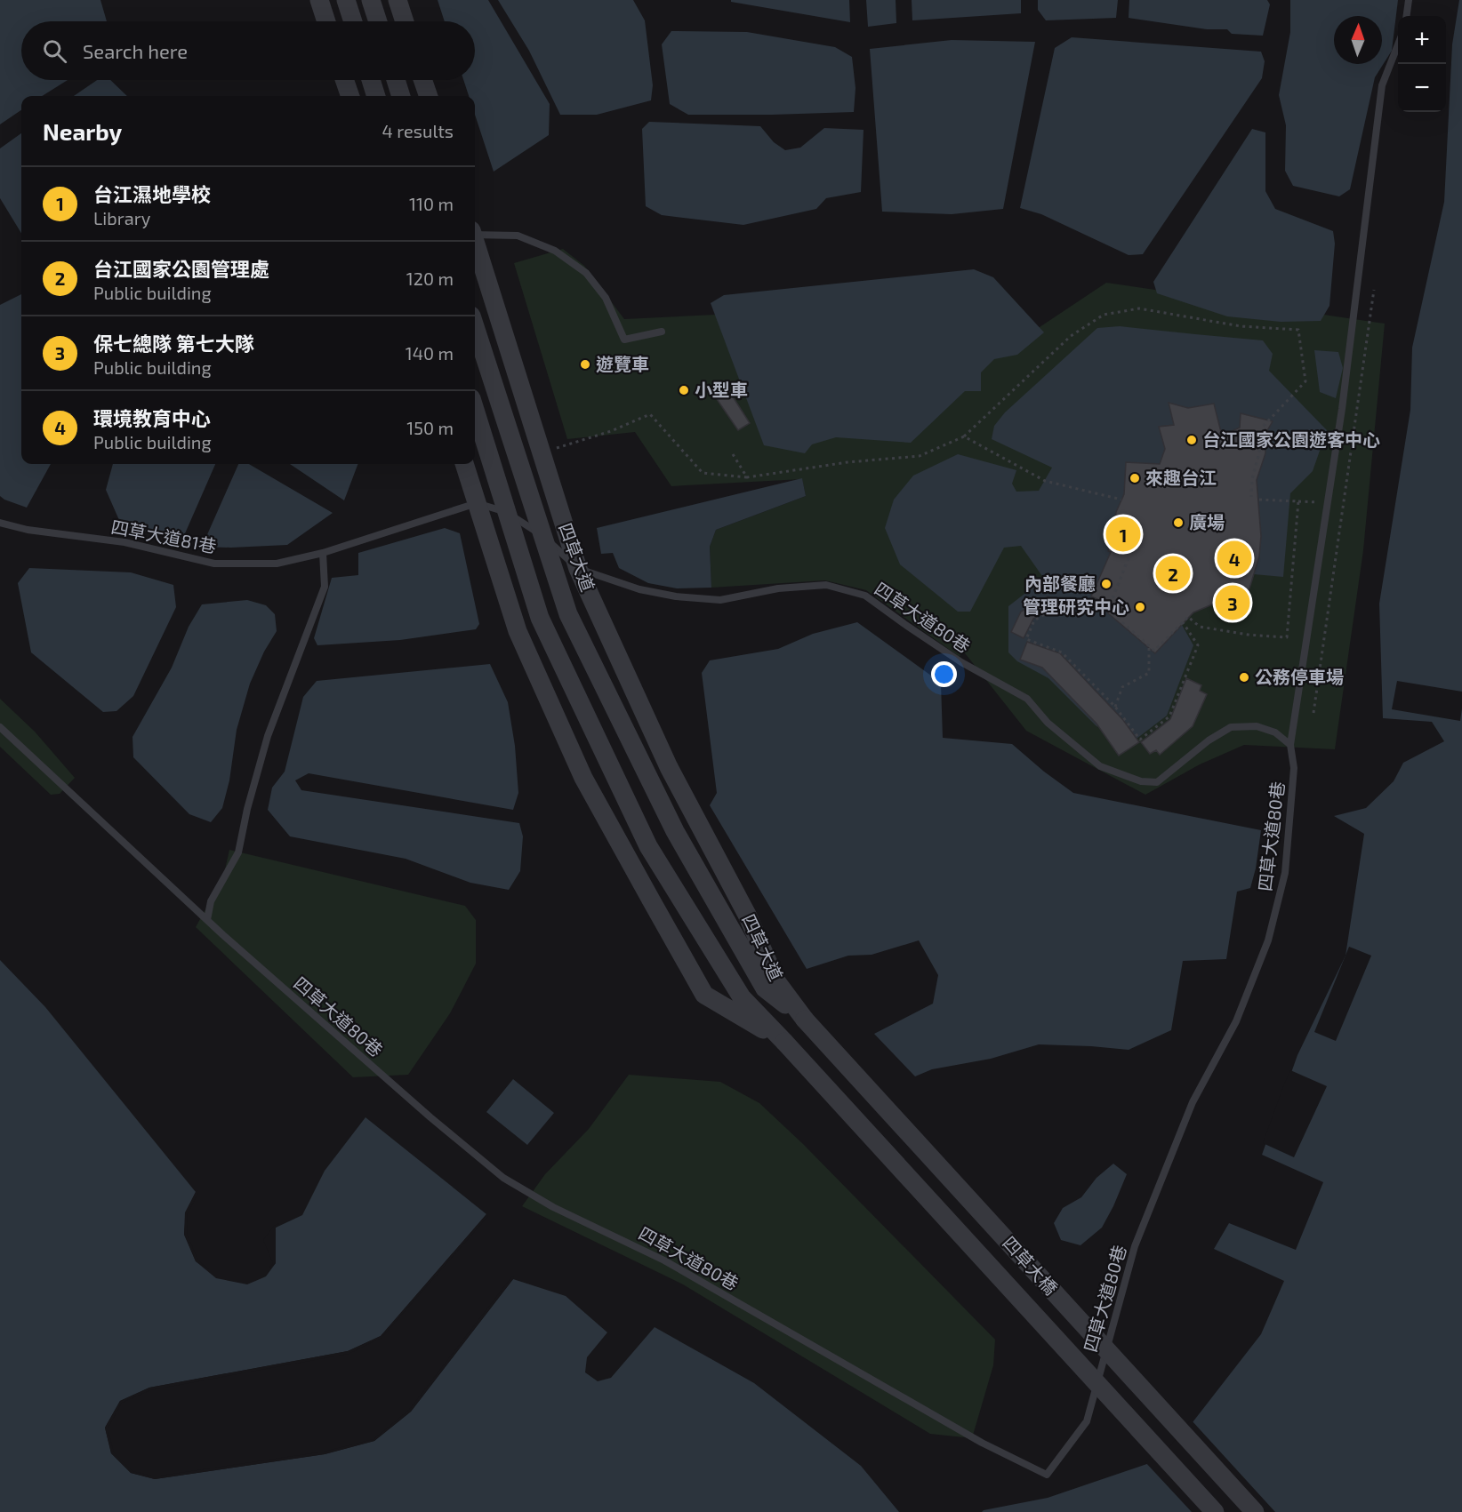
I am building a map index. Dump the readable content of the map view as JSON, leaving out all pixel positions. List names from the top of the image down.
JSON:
{
  "streets": {
    "street": ["四草大道", "四草大橋"],
    "lane": ["四草大道81巷", "四草大道80巷"]
  },
  "crossings": [
    ["四草大道81巷", "四草大道80巷"],
    ["四草大道", "四草大道80巷"],
    ["四草大道", "四草大橋"]
  ],
  "places": [
    "遊覽車",
    "小型車",
    "台江國家公園遊客中心",
    "來趣台江",
    "廣場",
    "內部餐廳",
    "管理研究中心",
    "公務停車場"
  ],
  "north": "top",
  "page": {
    "map_buttons": ["+", "−"],
    "search": "Search here",
    "heading": ["Nearby", "4 results"],
    "list": [
      {
        "mark": "1",
        "name": "台江濕地學校",
        "note": "Library",
        "value": "110 m"
      },
      {
        "mark": "2",
        "name": "台江國家公園管理處",
        "note": "Public building",
        "value": "120 m"
      },
      {
        "mark": "3",
        "name": "保七總隊 第七大隊",
        "note": "Public building",
        "value": "140 m"
      },
      {
        "mark": "4",
        "name": "環境教育中心",
        "note": "Public building",
        "value": "150 m"
      }
    ],
    "pins": [
      "1",
      "4",
      "2",
      "3"
    ]
  }
}
